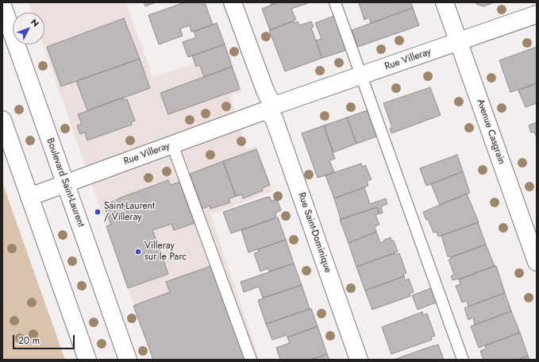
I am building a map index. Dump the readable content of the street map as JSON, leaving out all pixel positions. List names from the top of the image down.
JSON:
{
  "streets": {
    "street": [
      "Rue Villeray",
      "Avenue Casgrain",
      "Boulevard Saint-Laurent",
      "Rue Saint-Dominique"
    ]
  },
  "crossings": [
    ["Rue Villeray", "Avenue Casgrain"],
    ["Rue Villeray", "Boulevard Saint-Laurent"],
    ["Rue Villeray", "Rue Saint-Dominique"]
  ],
  "places": ["Saint-Laurent / Villeray", "Villeray sur le Parc"],
  "scale_bar": "20 m",
  "north": "top right"
}
